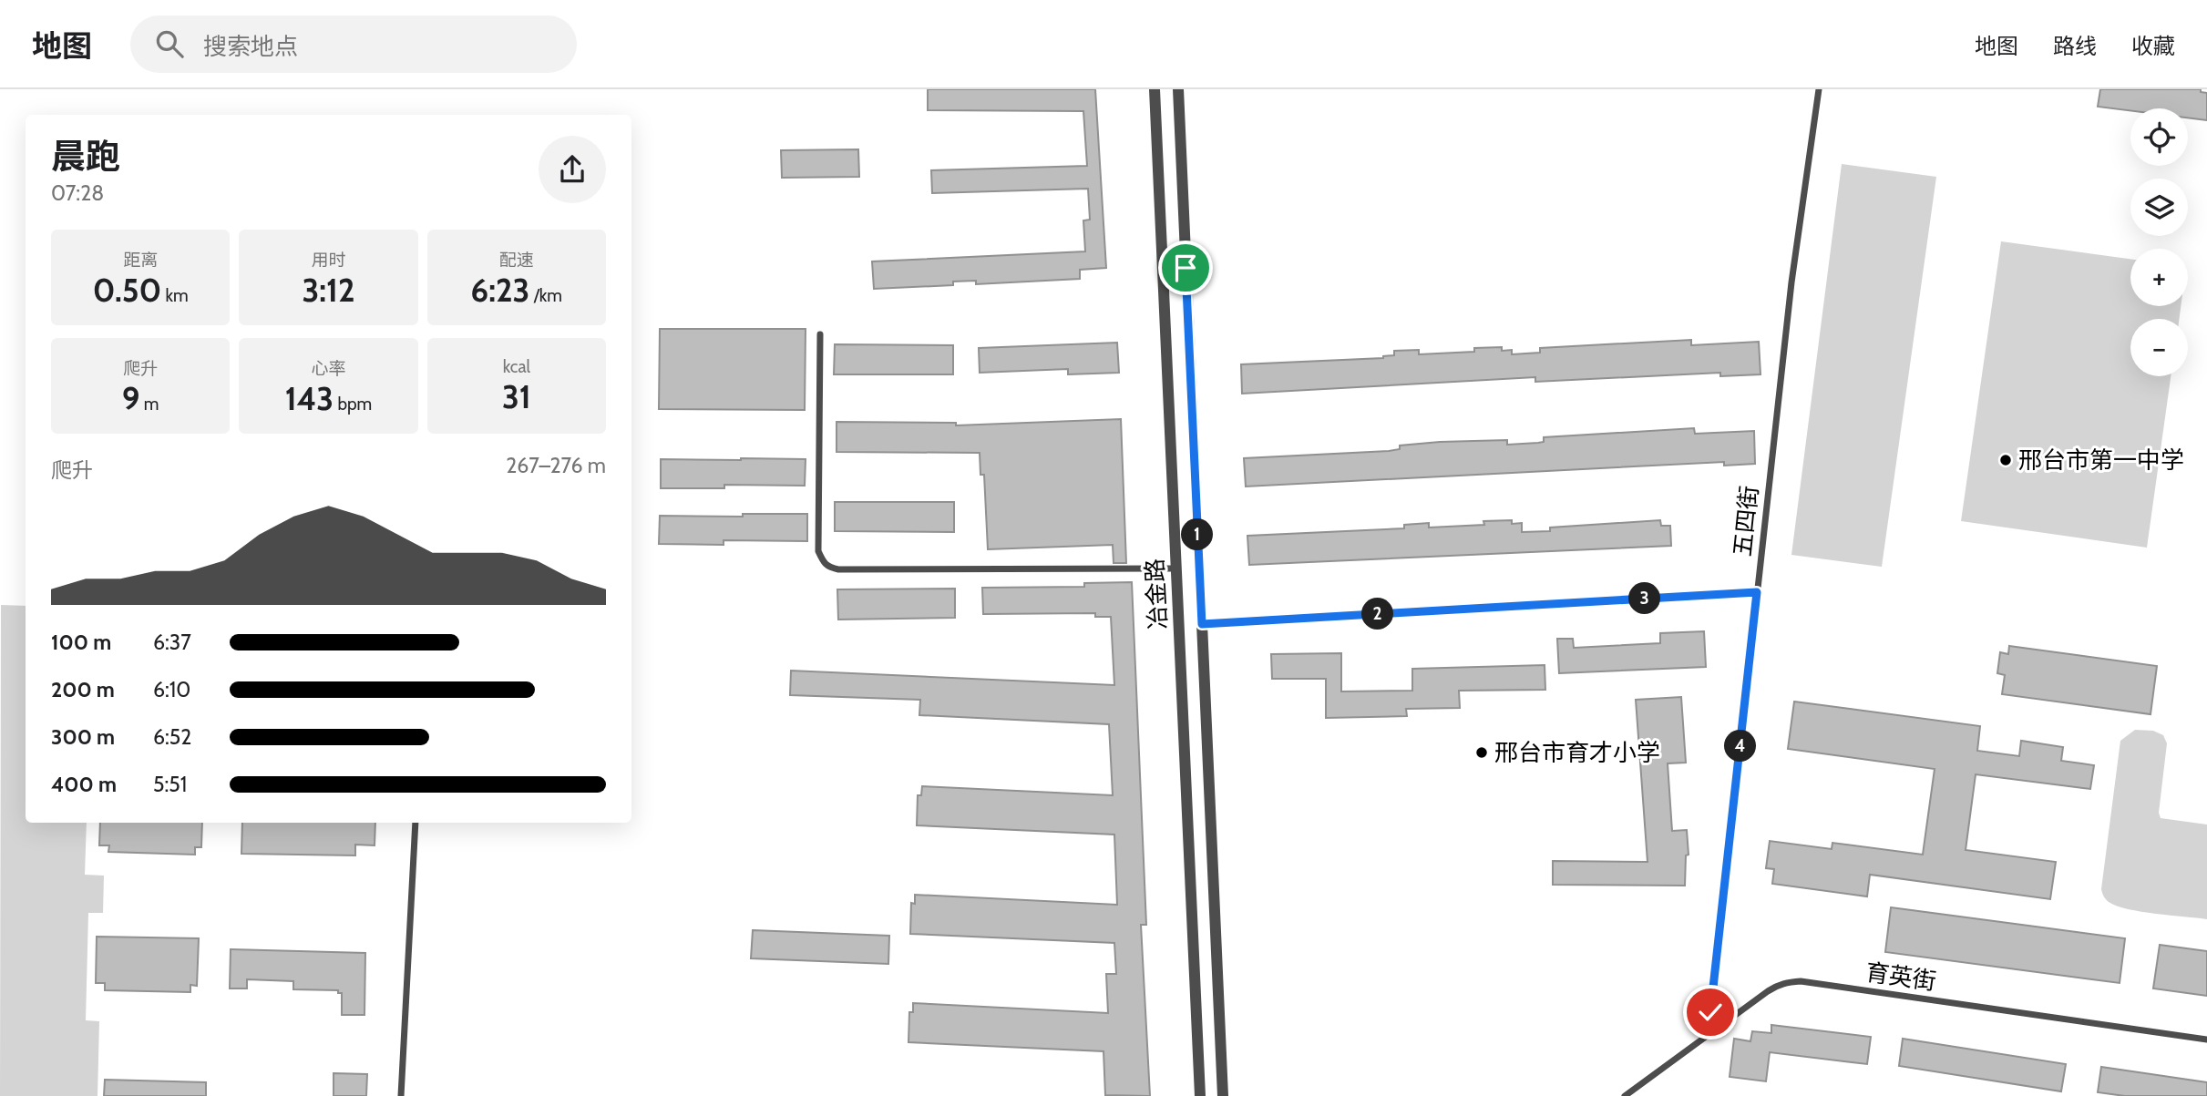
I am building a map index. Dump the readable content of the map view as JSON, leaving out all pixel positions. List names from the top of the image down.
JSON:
{
  "streets": {
    "street": ["五四街", "冶金路", "育英街"]
  },
  "crossings": [
    ["五四街", "育英街"]
  ],
  "places": ["邢台市第一中学", "邢台市育才小学"],
  "page": {
    "header": "地图",
    "search": "搜索地点",
    "nav": ["地图", "路线", "收藏"],
    "map_buttons": ["+", "−"],
    "heading": ["晨跑", "07:28"],
    "stats": [
      ["距离", "0.50 km"],
      ["用时", "3:12"],
      ["配速", "6:23 /km"],
      ["爬升", "9 m"],
      ["心率", "143 bpm"],
      ["kcal", "31"]
    ],
    "chart": ["爬升", "267–276 m"],
    "pins": [
      "1",
      "3",
      "2",
      "4"
    ],
    "list": [
      {
        "name": "100 m",
        "note": "6:37"
      },
      {
        "name": "200 m",
        "note": "6:10"
      },
      {
        "name": "300 m",
        "note": "6:52"
      },
      {
        "name": "400 m",
        "note": "5:51"
      }
    ]
  }
}
